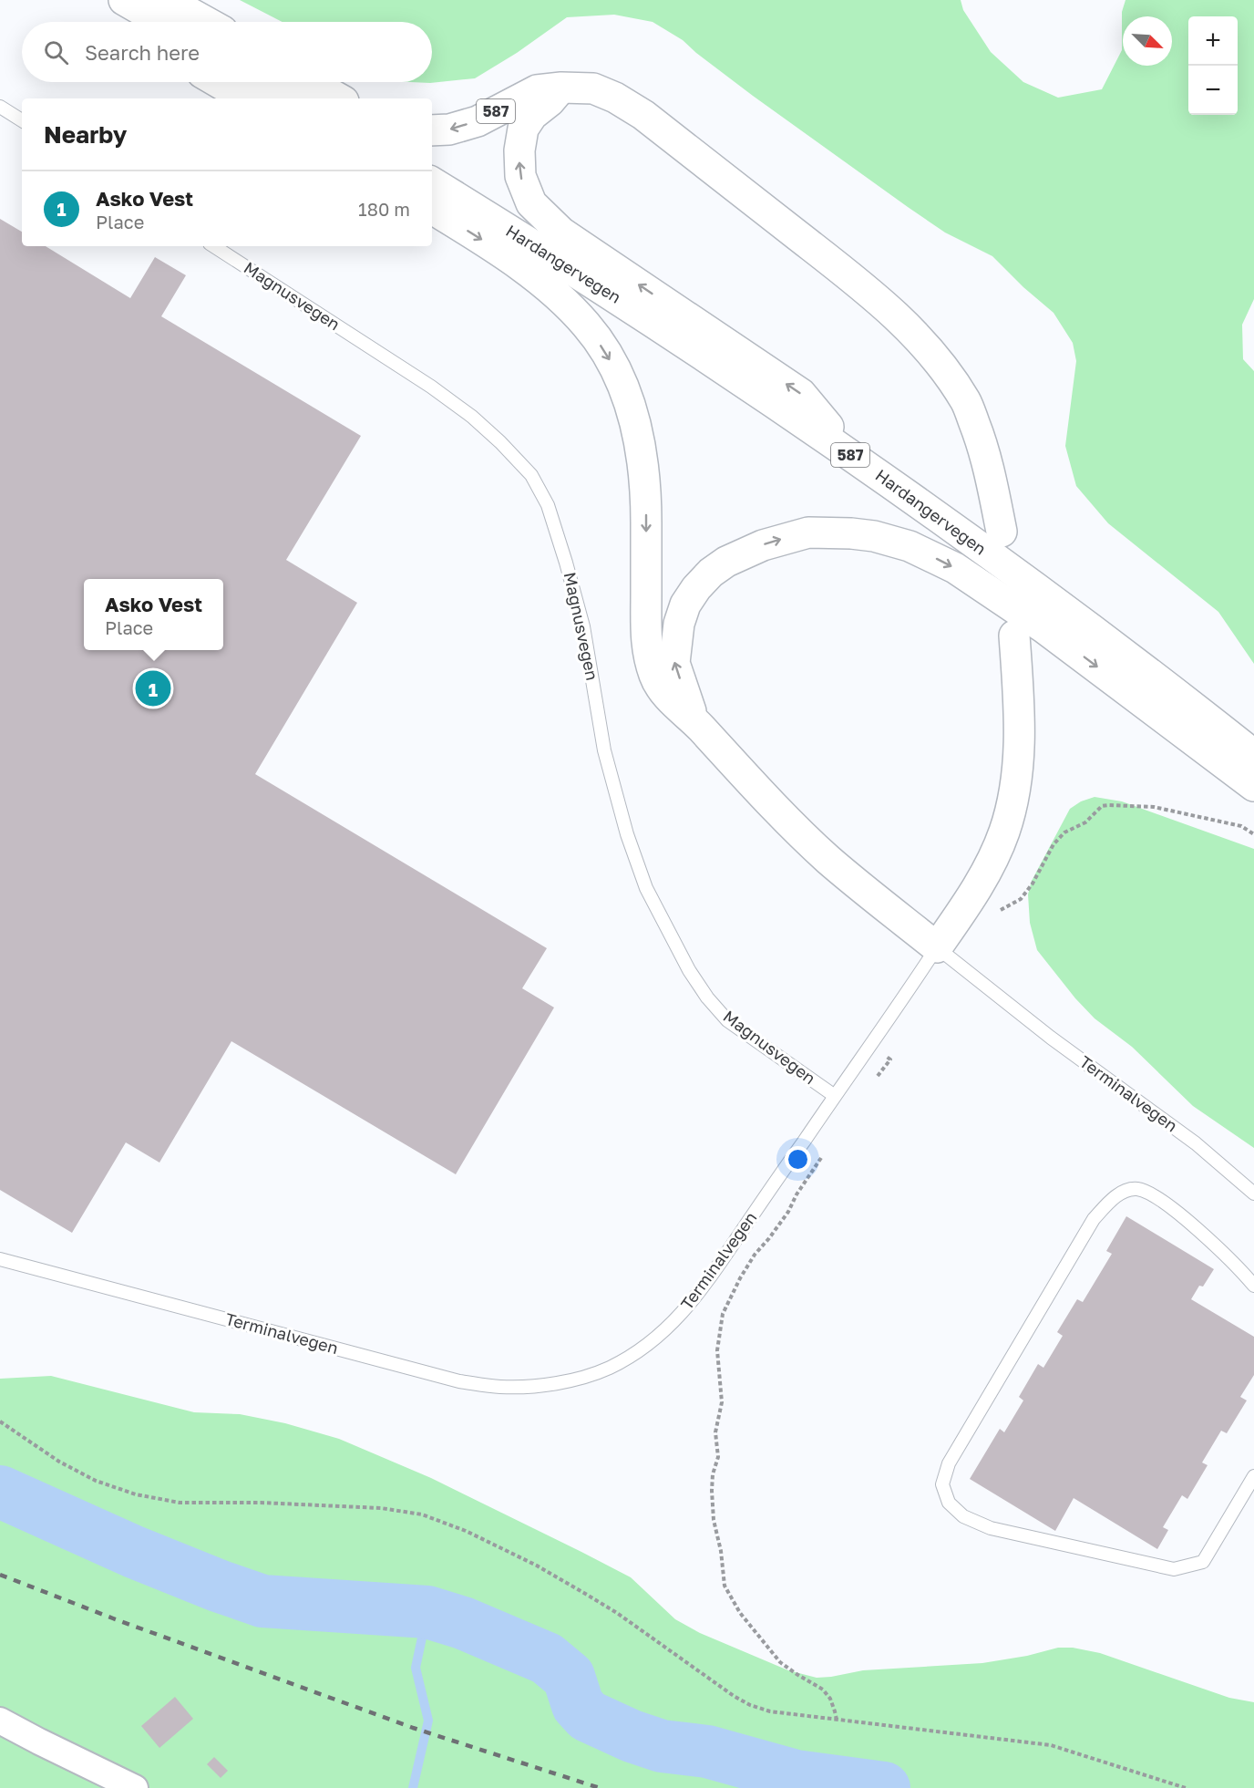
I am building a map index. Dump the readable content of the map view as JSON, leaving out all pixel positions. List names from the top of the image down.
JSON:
{
  "streets": {
    "main road": ["587", "Hardangervegen"],
    "lane": ["Magnusvegen", "Terminalvegen"]
  },
  "crossings": [
    ["587", "Hardangervegen"],
    ["Magnusvegen", "Terminalvegen"]
  ],
  "north": "bottom right",
  "page": {
    "map_buttons": ["+", "−"],
    "search": "Search here",
    "heading": "Nearby",
    "list": [
      {
        "mark": "1",
        "name": "Asko Vest",
        "note": "Place",
        "value": "180 m"
      }
    ],
    "popup": ["Asko Vest", "Place"],
    "pins": "1"
  }
}
